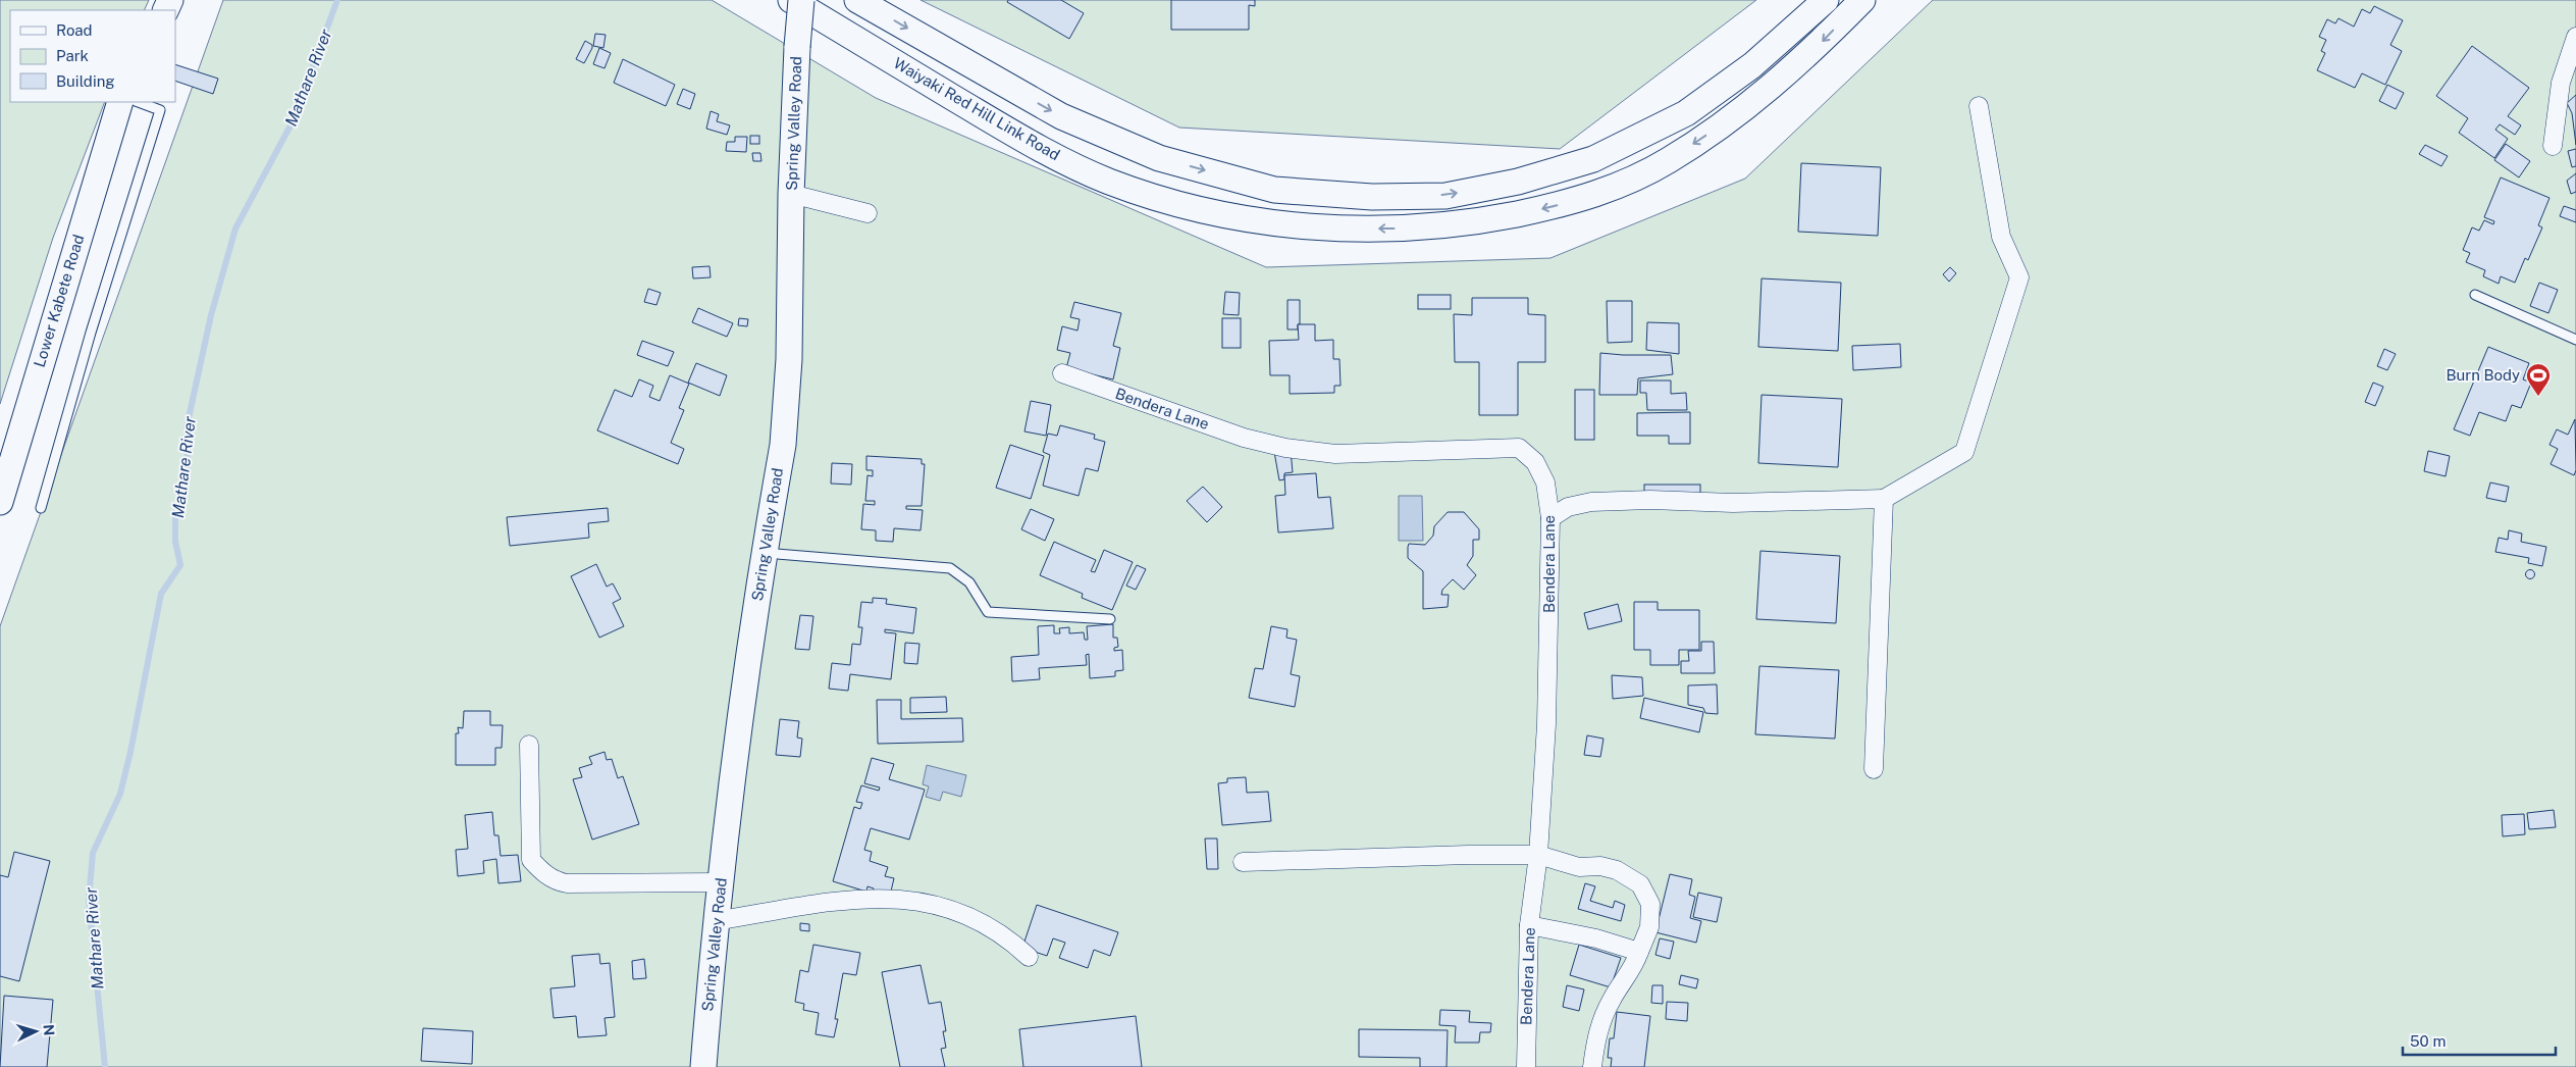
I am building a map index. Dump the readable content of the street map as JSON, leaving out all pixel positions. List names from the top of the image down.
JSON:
{
  "streets": {
    "main road": ["Waiyaki Red Hill Link Road", "Spring Valley Road", "Lower Kabete Road"],
    "street": ["Bendera Lane"]
  },
  "water": ["Mathare River"],
  "places": {
    "sports": ["Burn Body"]
  },
  "legend": ["Road", "Park", "Building"],
  "scale_bar": "50 m",
  "north": "right"
}
